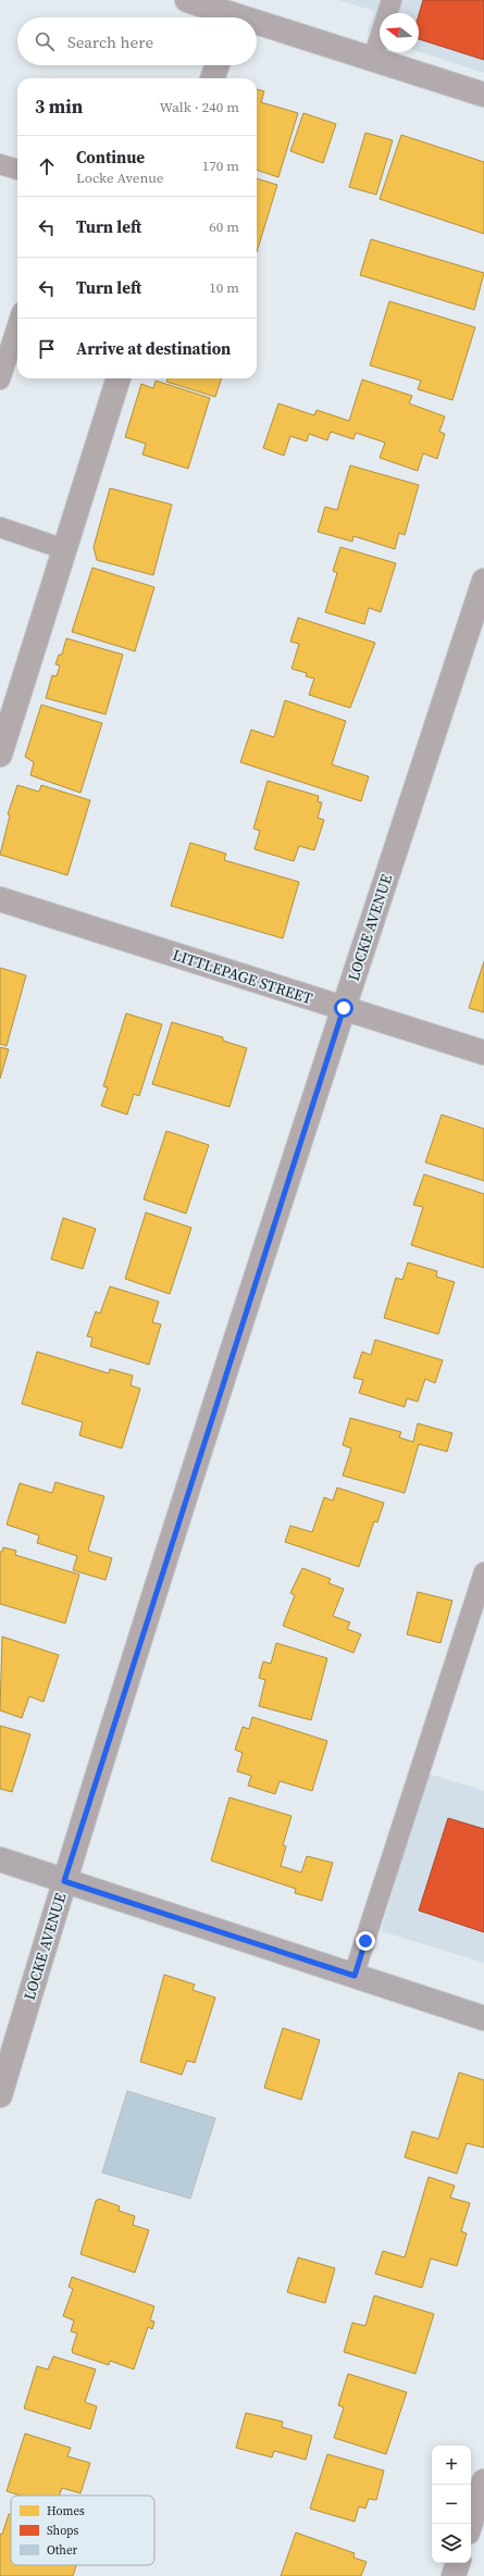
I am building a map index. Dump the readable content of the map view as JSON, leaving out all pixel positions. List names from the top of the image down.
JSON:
{
  "streets": {
    "street": ["LOCKE AVENUE", "LITTLEPAGE STREET"]
  },
  "crossings": [
    ["LOCKE AVENUE", "LITTLEPAGE STREET"]
  ],
  "legend": ["Homes", "Shops", "Other"],
  "north": "left",
  "page": {
    "search": "Search here",
    "heading": ["3 min", "Walk · 240 m"],
    "list": [
      ["Continue", "Locke Avenue", "170 m"],
      ["Turn left", "60 m"],
      ["Turn left", "10 m"],
      "Arrive at destination"
    ],
    "map_buttons": ["+", "−"]
  }
}
